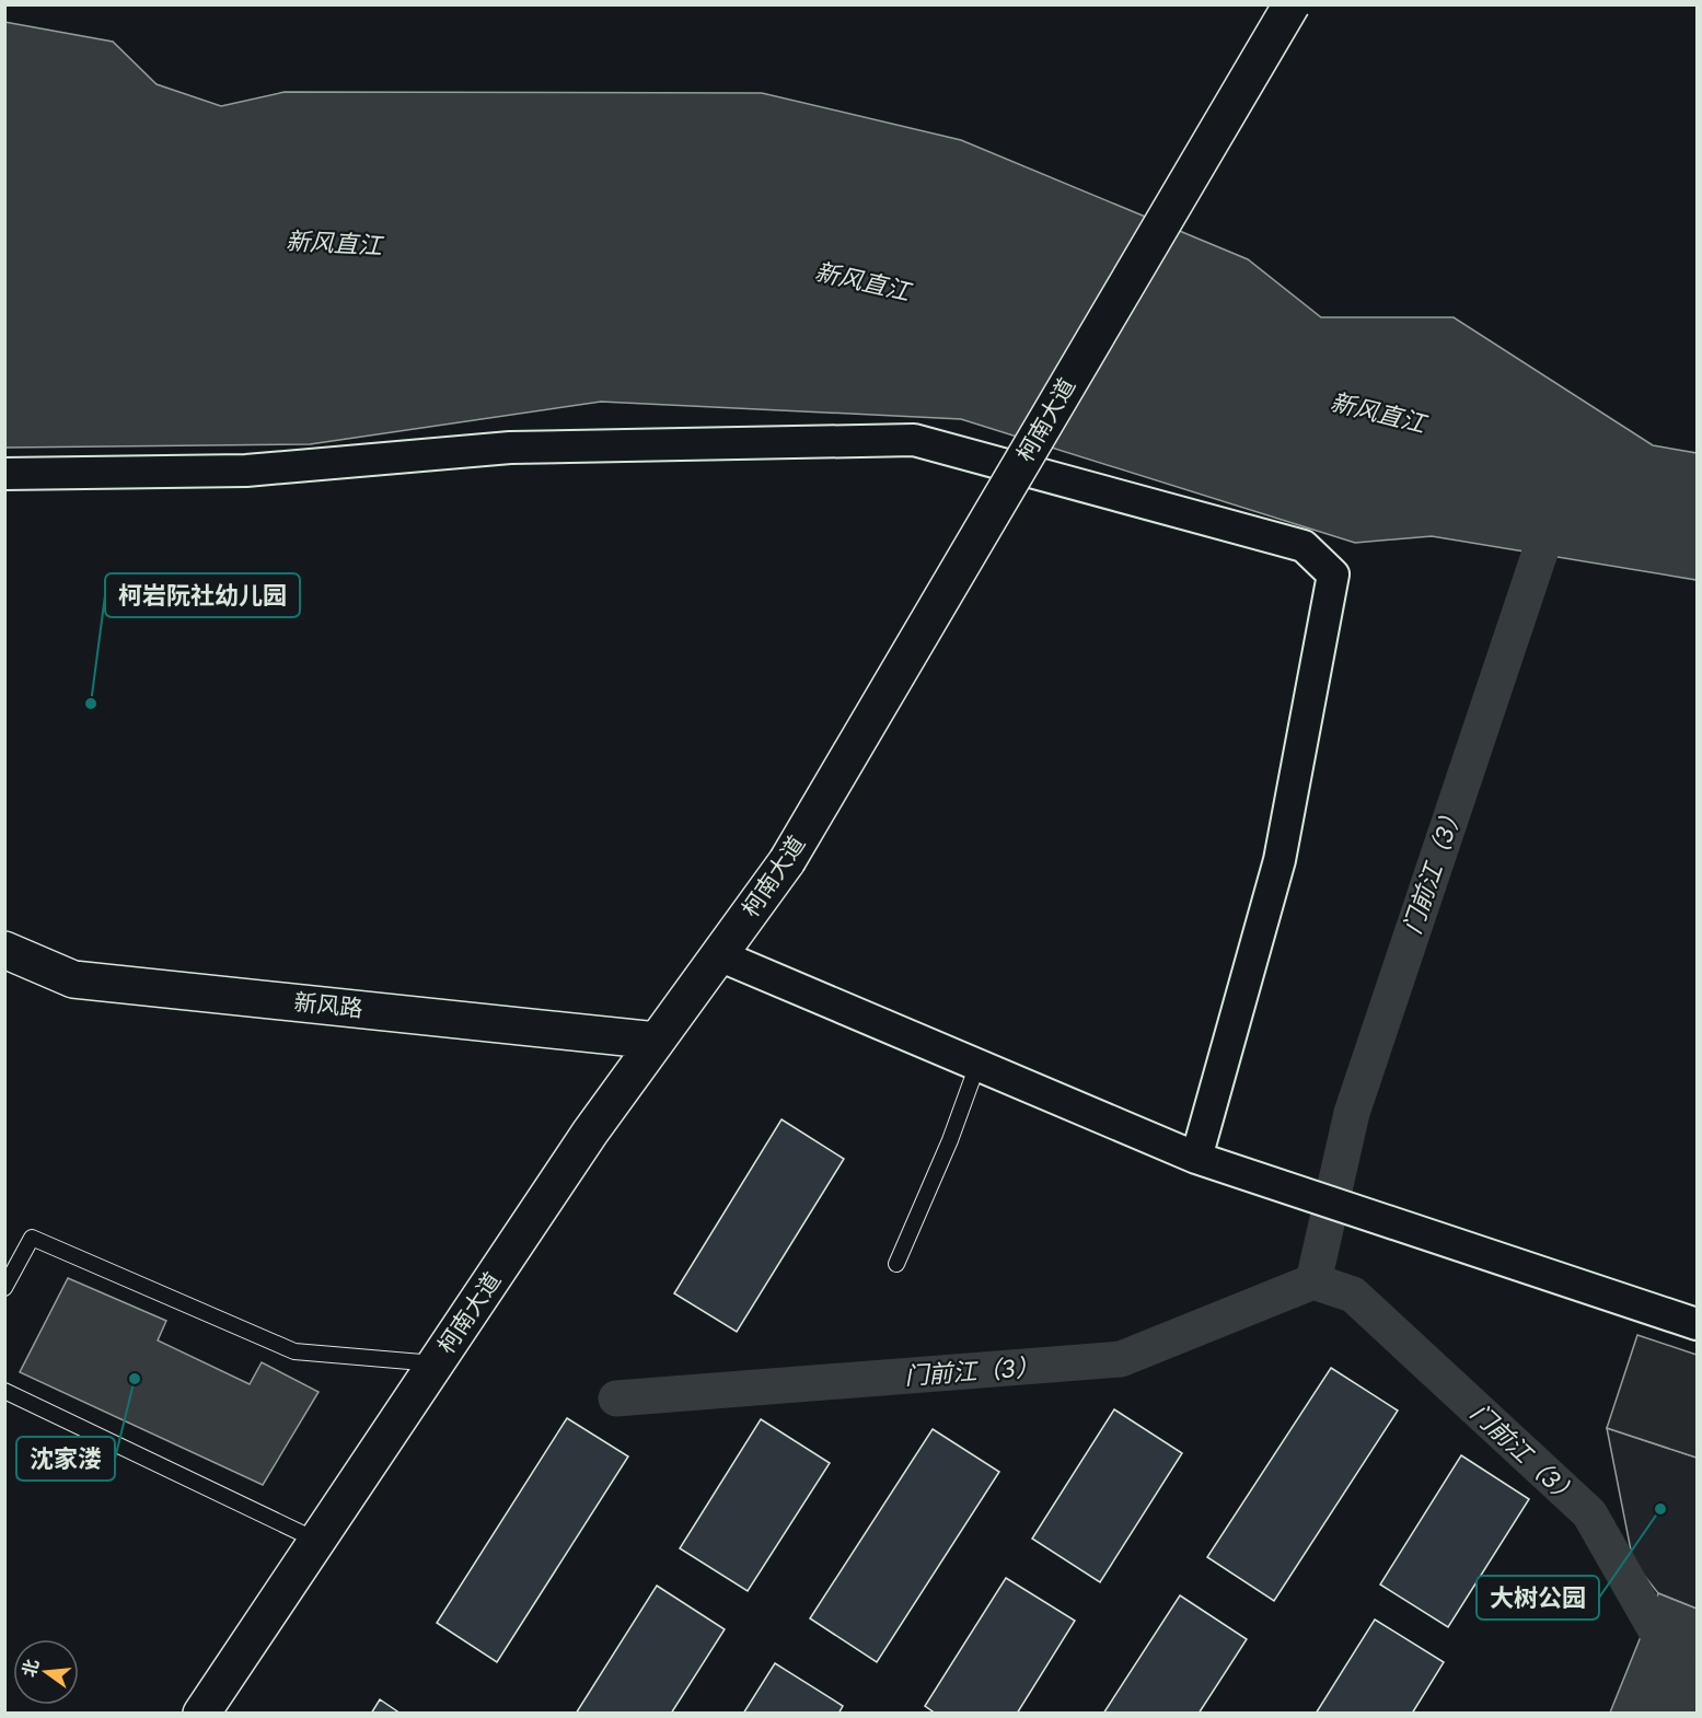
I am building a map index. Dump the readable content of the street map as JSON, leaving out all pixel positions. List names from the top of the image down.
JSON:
{
  "streets": {
    "main road": ["柯南大道", "新风路"]
  },
  "crossings": [
    ["柯南大道", "新风路"]
  ],
  "water": ["新风直江", "门前江（3）"],
  "places": ["柯岩阮社幼儿园", "沈家溇", "大树公园"],
  "north": "left"
}
